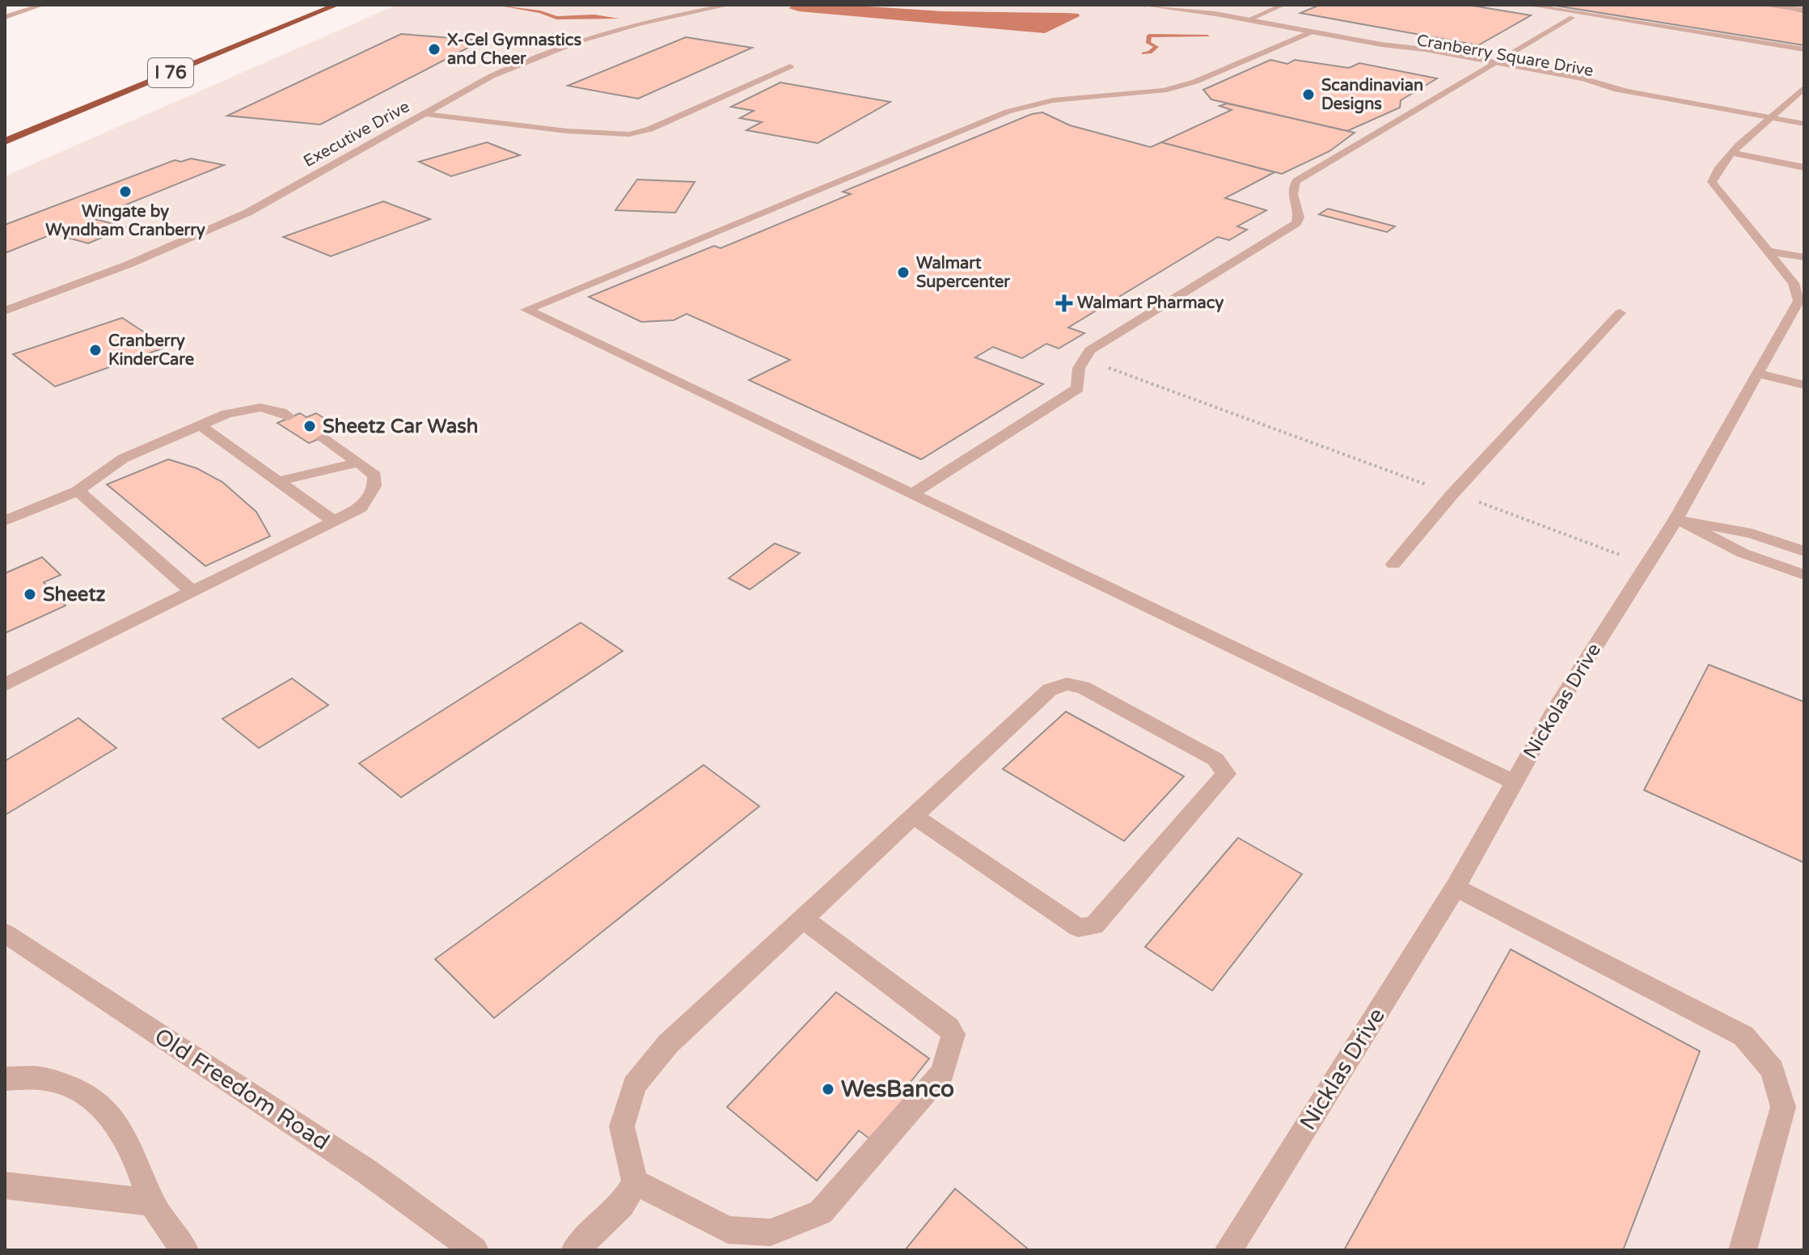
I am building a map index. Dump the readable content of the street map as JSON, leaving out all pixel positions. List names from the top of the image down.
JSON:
{
  "streets": {
    "highway": ["I 76"],
    "street": [
      "Cranberry Square Drive",
      "Executive Drive",
      "Nickolas Drive",
      "Nicklas Drive",
      "Old Freedom Road"
    ]
  },
  "crossings": [
    ["Nickolas Drive", "Nicklas Drive"]
  ],
  "places": {
    "other": [
      "X-Cel Gymnastics and Cheer",
      "Scandinavian Designs",
      "Wingate by Wyndham Cranberry",
      "Walmart Supercenter",
      "Cranberry KinderCare",
      "Sheetz Car Wash",
      "Sheetz",
      "WesBanco"
    ],
    "health": ["Walmart Pharmacy"]
  }
}
